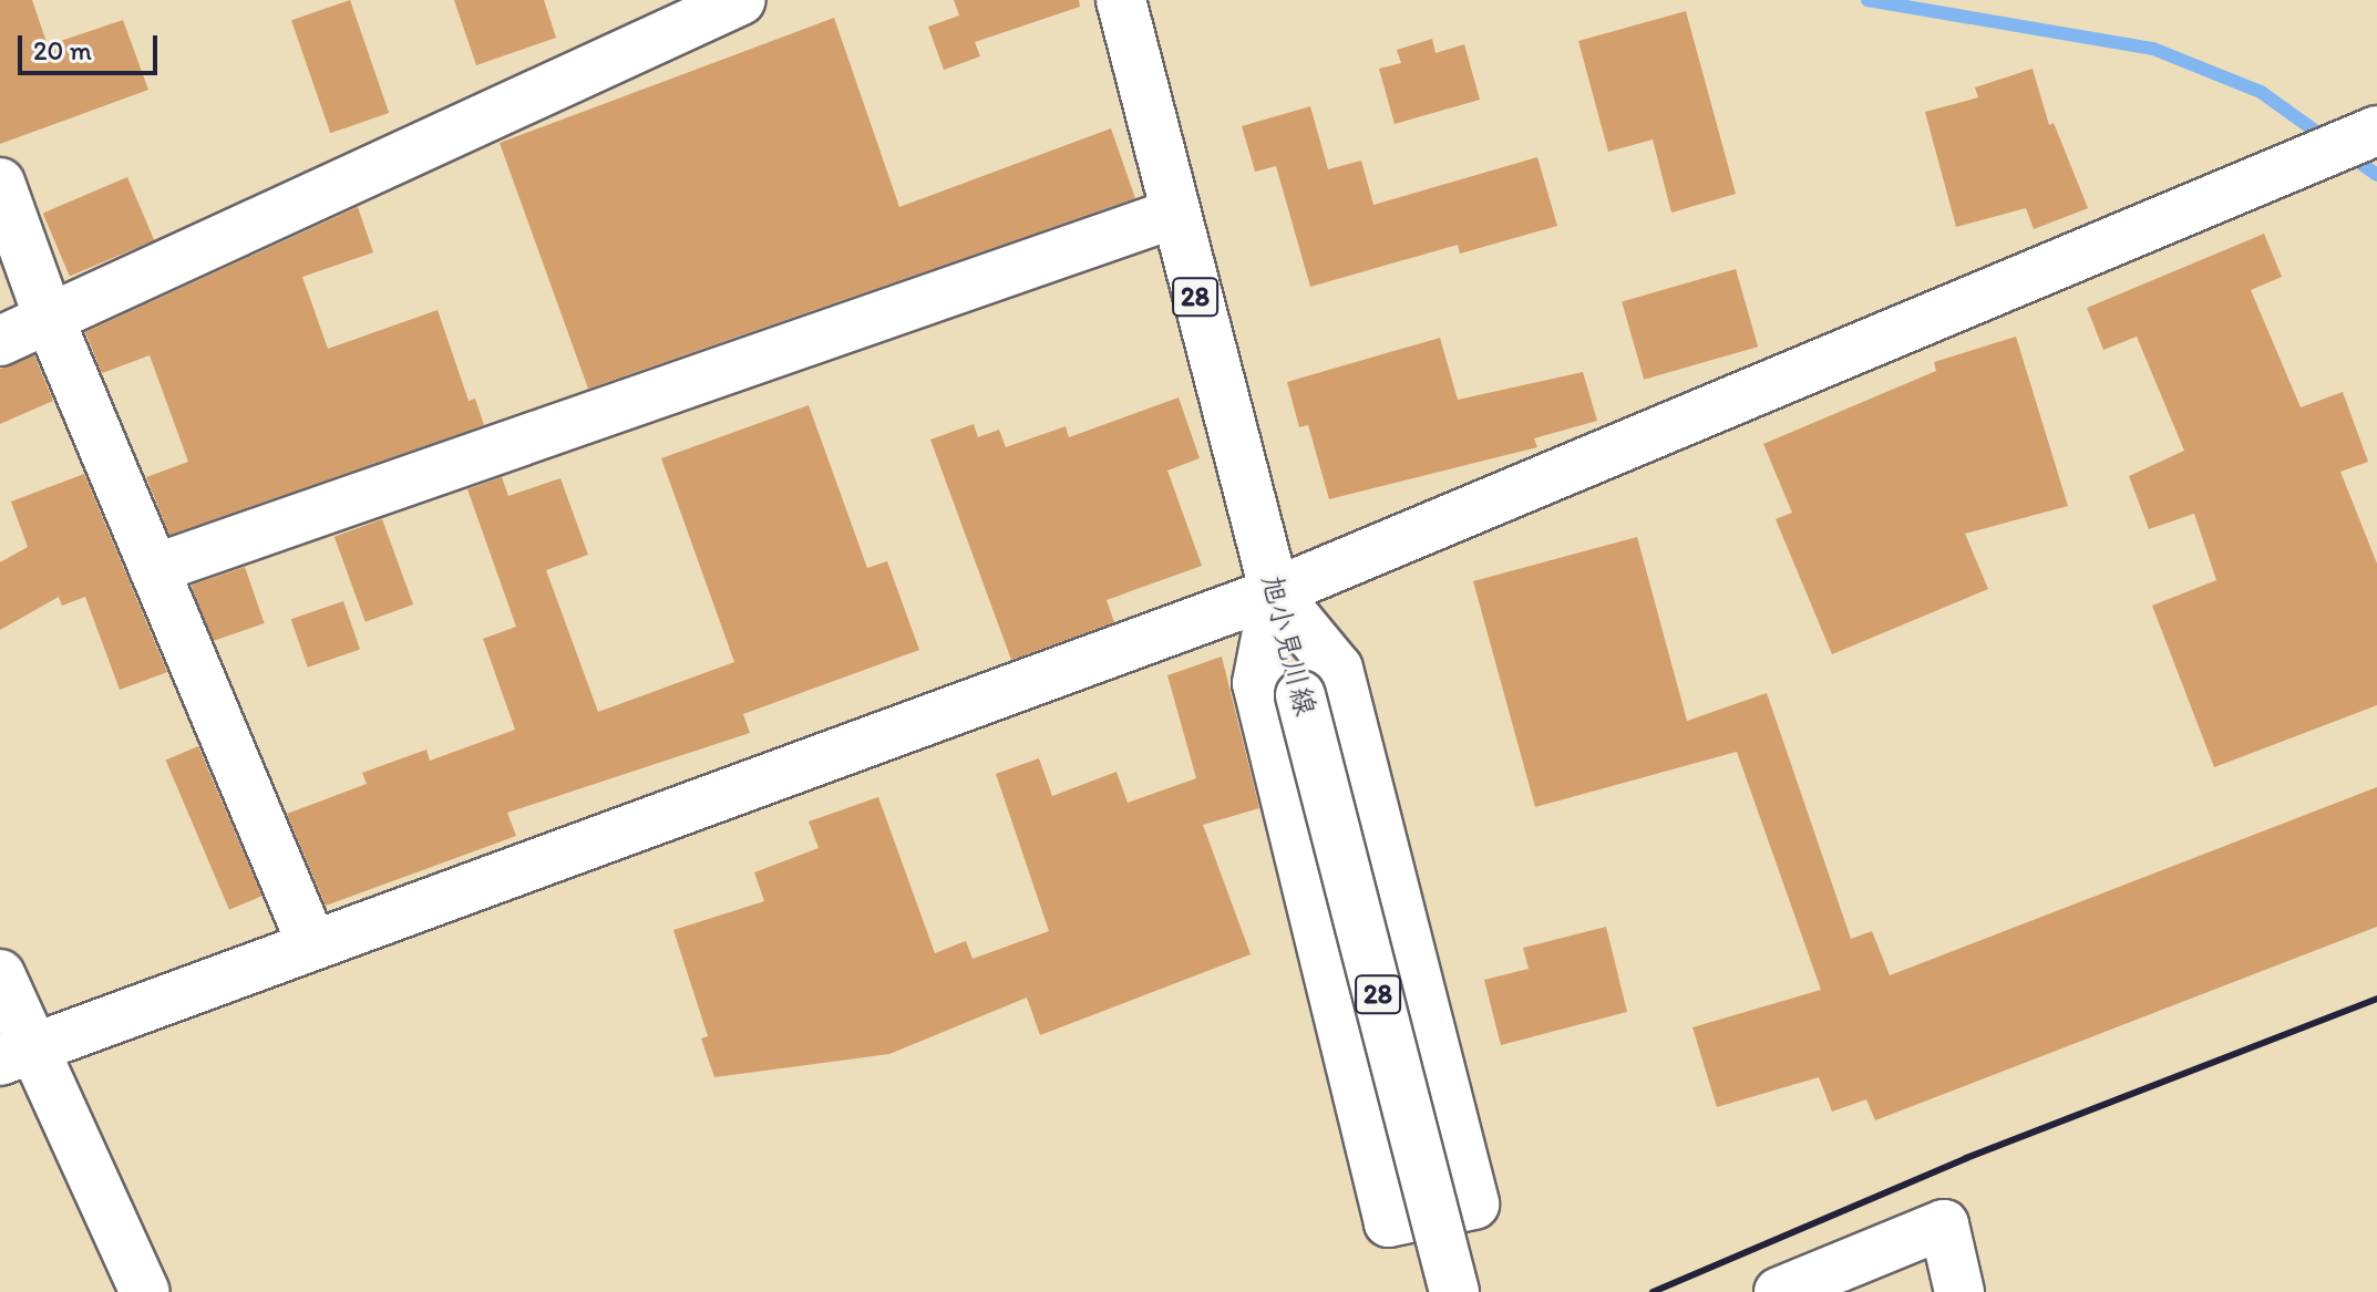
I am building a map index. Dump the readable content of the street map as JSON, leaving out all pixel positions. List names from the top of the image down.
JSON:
{
  "streets": {
    "street": ["28", "旭小見川線"]
  },
  "scale_bar": "20 m"
}
